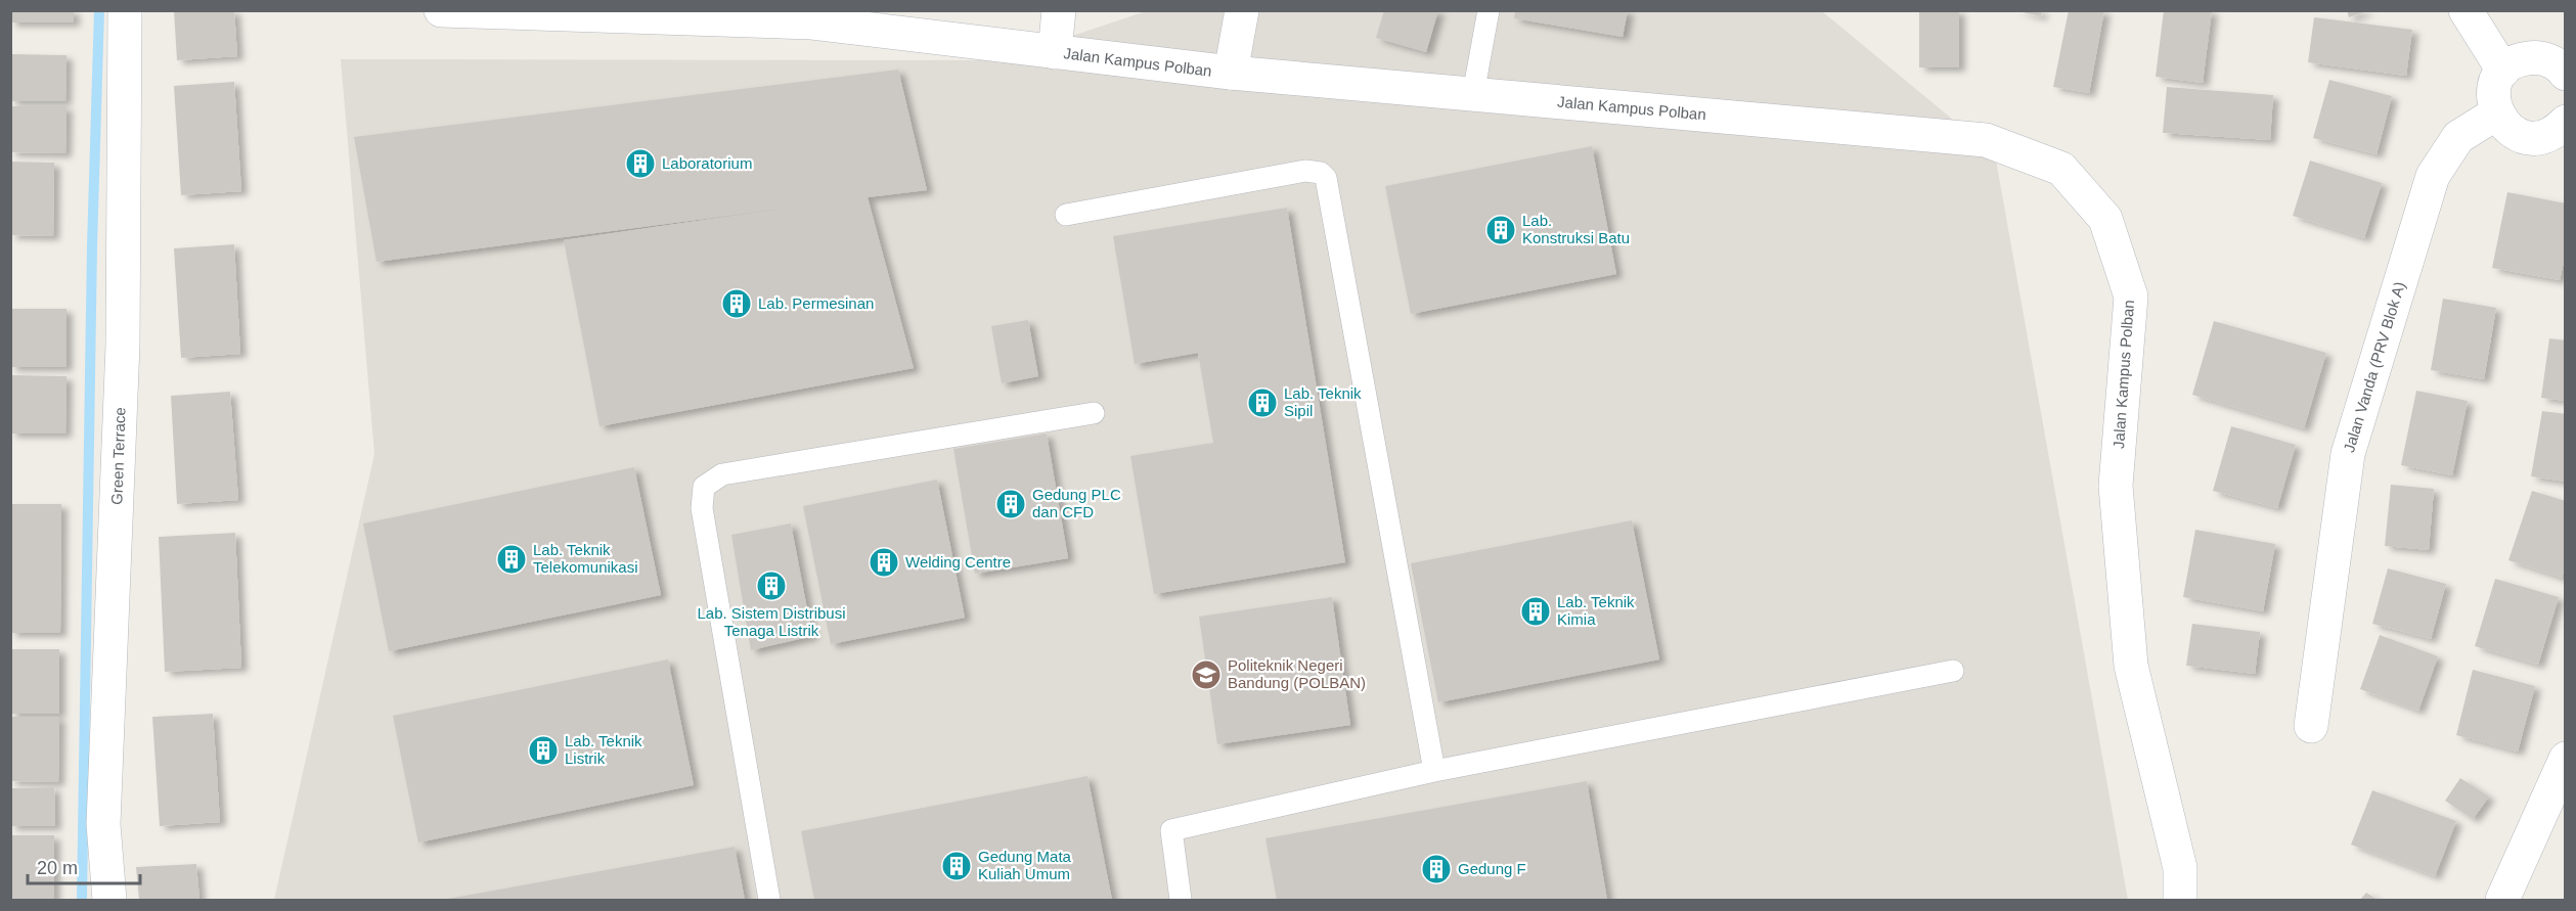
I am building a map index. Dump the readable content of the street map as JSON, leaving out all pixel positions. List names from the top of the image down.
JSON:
{
  "streets": {
    "street": ["Jalan Kampus Polban", "Jalan Vanda (PRV Blok A)", "Green Terrace"]
  },
  "places": {
    "building": [
      "Laboratorium",
      "Lab. Konstruksi Batu",
      "Lab. Permesinan",
      "Lab. Teknik Sipil",
      "Gedung PLC dan CFD",
      "Lab. Teknik Telekomunikasi",
      "Welding Centre",
      "Lab. Sistem Distribusi Tenaga Listrik",
      "Lab. Teknik Kimia",
      "Lab. Teknik Listrik",
      "Gedung Mata Kuliah Umum",
      "Gedung F"
    ],
    "school or university": ["Politeknik Negeri Bandung (POLBAN)"]
  },
  "scale_bar": "20 m"
}
